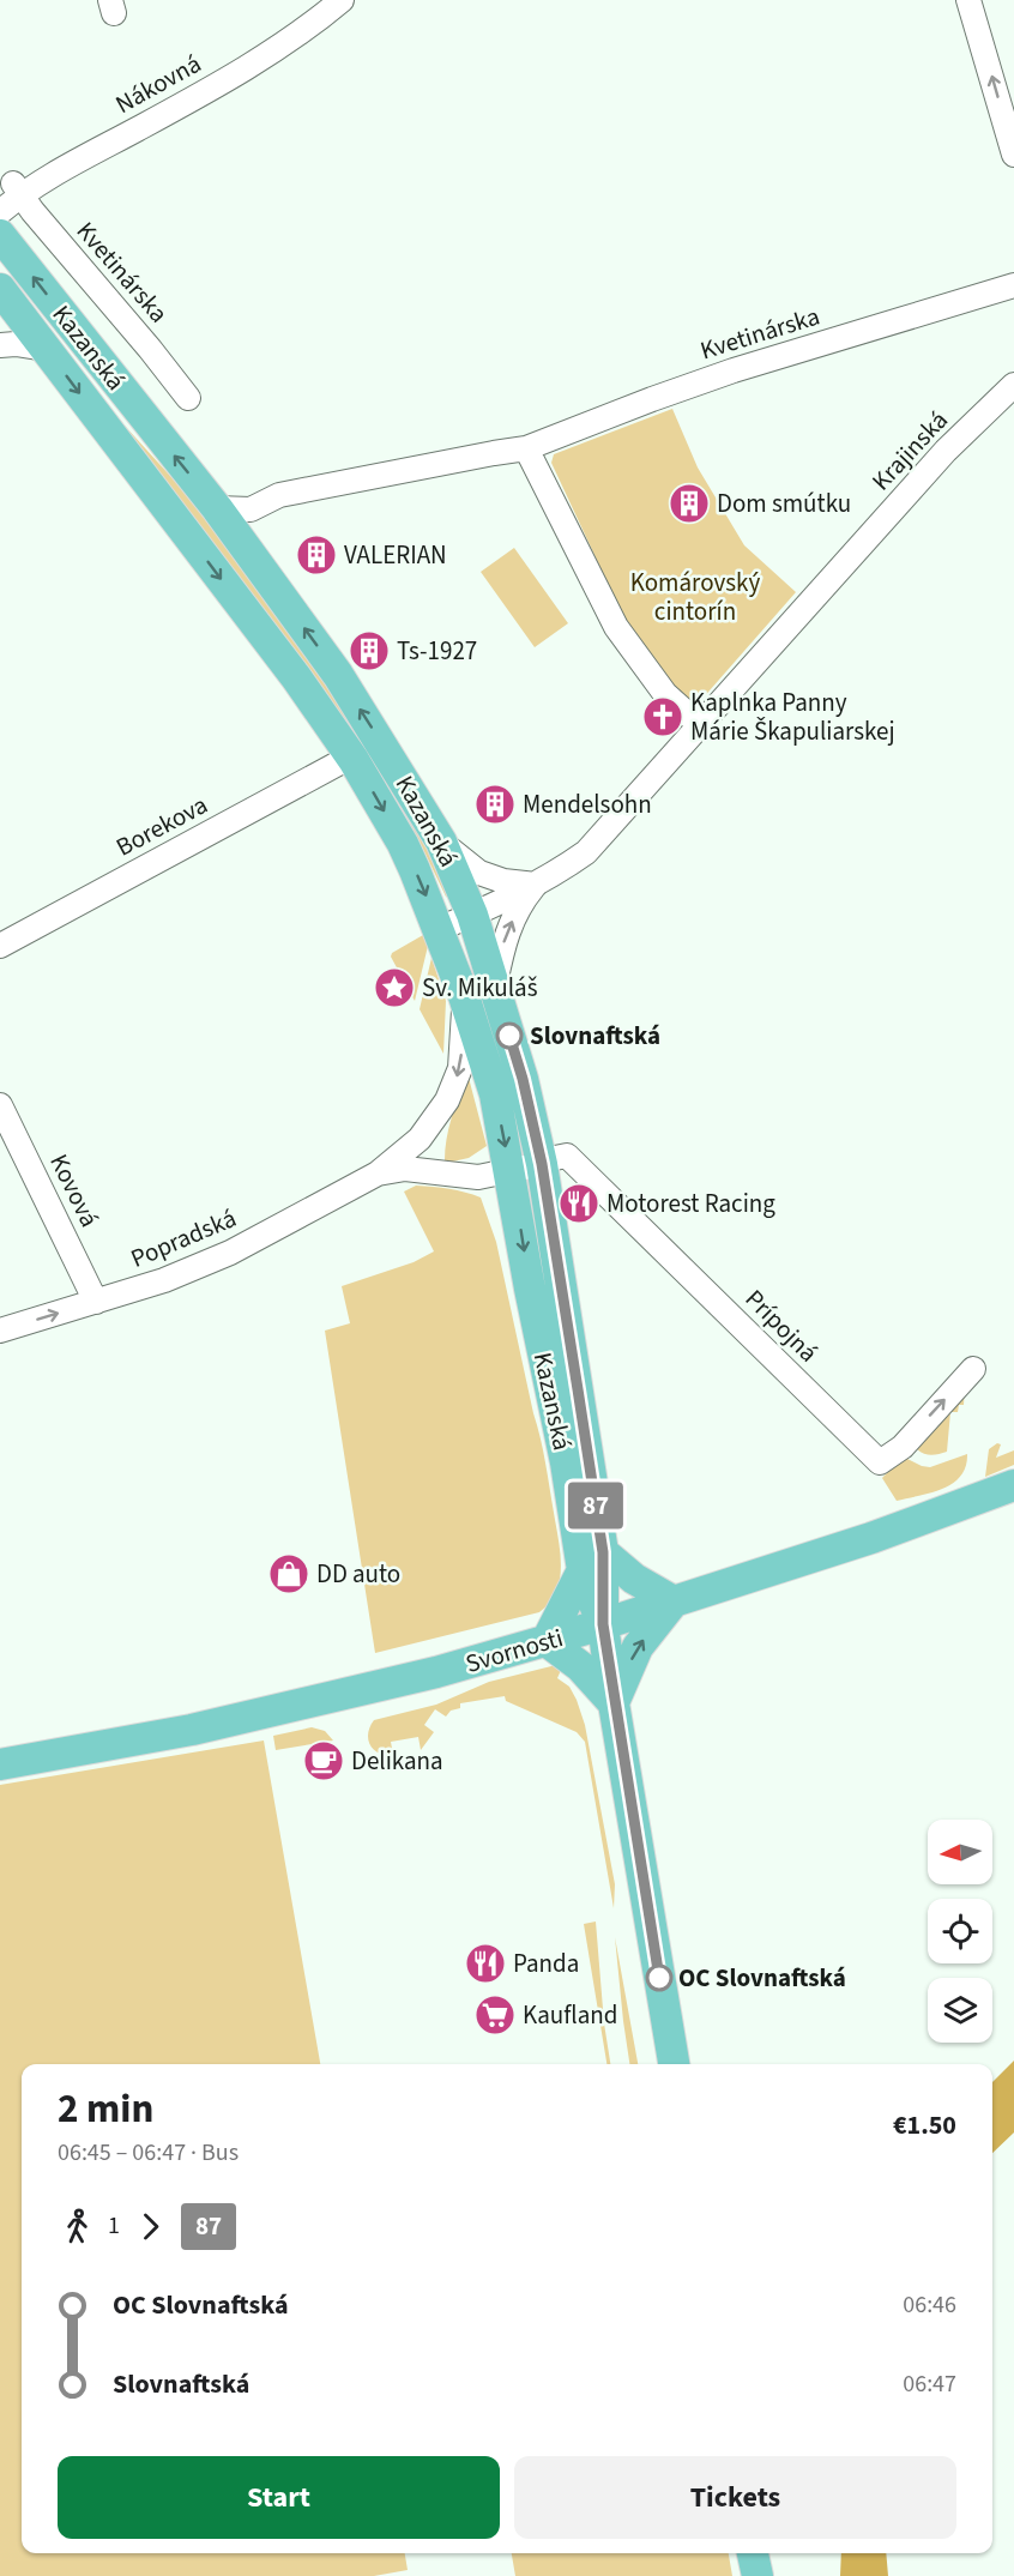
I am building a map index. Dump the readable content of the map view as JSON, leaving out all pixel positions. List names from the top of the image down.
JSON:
{
  "streets": {
    "main road": ["Kazanská", "Svornosti"],
    "street": [
      "Nákovná",
      "Kvetinárska",
      "Krajinská",
      "Borekova",
      "Kovová",
      "Popradská",
      "Prípojná"
    ]
  },
  "crossings": [
    ["Nákovná", "Kvetinárska"],
    ["Kvetinárska", "Kazanská"],
    ["Kazanská", "Krajinská"],
    ["Kazanská", "Borekova"],
    ["Kazanská", "Popradská"],
    ["Kazanská", "Prípojná"],
    ["Kazanská", "Svornosti"],
    ["Kovová", "Popradská"],
    ["Popradská", "Prípojná"]
  ],
  "parks": ["Komárovský cintorín"],
  "places": {
    "building": [
      "Dom smútku",
      "VALERIAN",
      "Ts-1927",
      "Mendelsohn"
    ],
    "church": ["Kaplnka Panny Márie Škapuliarskej"],
    "place": ["Sv. Mikuláš"],
    "other": ["Slovnaftská", "OC Slovnaftská"],
    "restaurant": ["Motorest Racing", "Panda"],
    "shop": ["DD auto"],
    "cafe": ["Delikana"],
    "supermarket": ["Kaufland"]
  },
  "lines": ["bus line 87"],
  "north": "left",
  "page": {
    "on_map": "87",
    "heading": ["2 min", "06:45 – 06:47 · Bus", "€1.50"],
    "legs": ["1", "87"],
    "list": [
      {
        "name": "OC Slovnaftská",
        "value": "06:46"
      },
      {
        "name": "Slovnaftská",
        "value": "06:47"
      }
    ],
    "buttons": ["Start", "Tickets"]
  }
}
